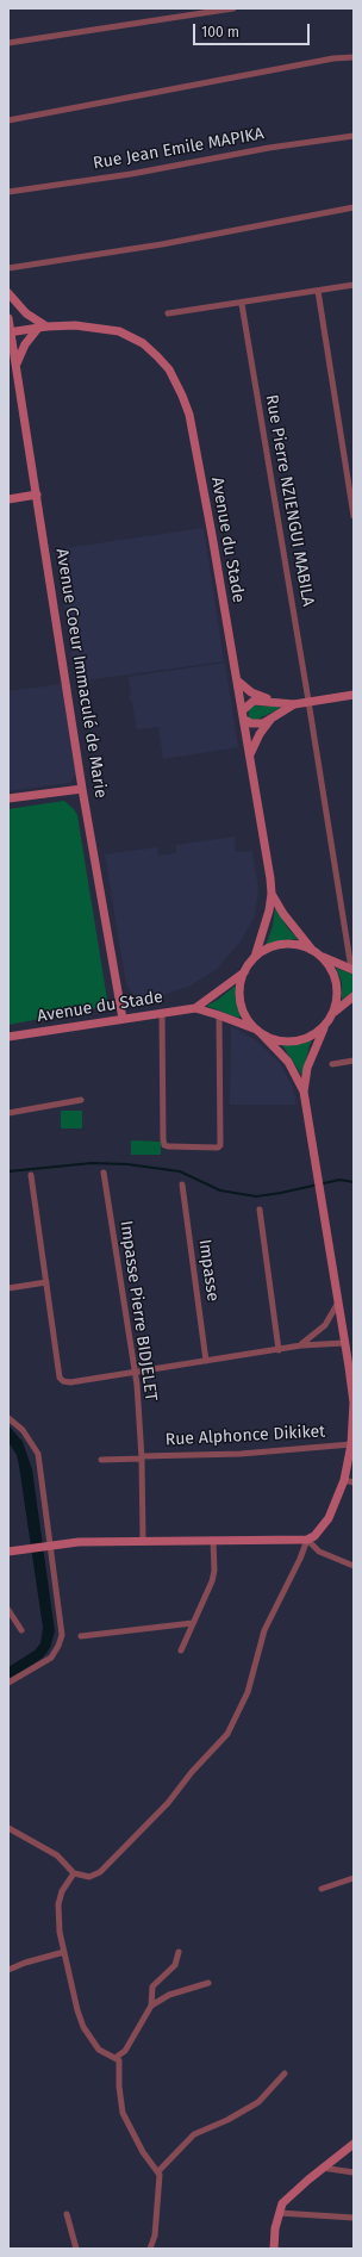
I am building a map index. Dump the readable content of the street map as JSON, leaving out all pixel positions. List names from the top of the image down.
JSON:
{
  "streets": {
    "main road": ["Avenue du Stade", "Avenue Coeur Immaculé de Marie"],
    "street": [
      "Rue Jean Emile MAPIKA",
      "Rue Pierre NZIENGUI MABILA",
      "Impasse",
      "Impasse Pierre BIDJELET",
      "Rue Alphonce Dikiket"
    ]
  },
  "crossings": [
    ["Avenue du Stade", "Avenue Coeur Immaculé de Marie"],
    ["Impasse Pierre BIDJELET", "Rue Alphonce Dikiket"]
  ],
  "scale_bar": "100 m"
}
